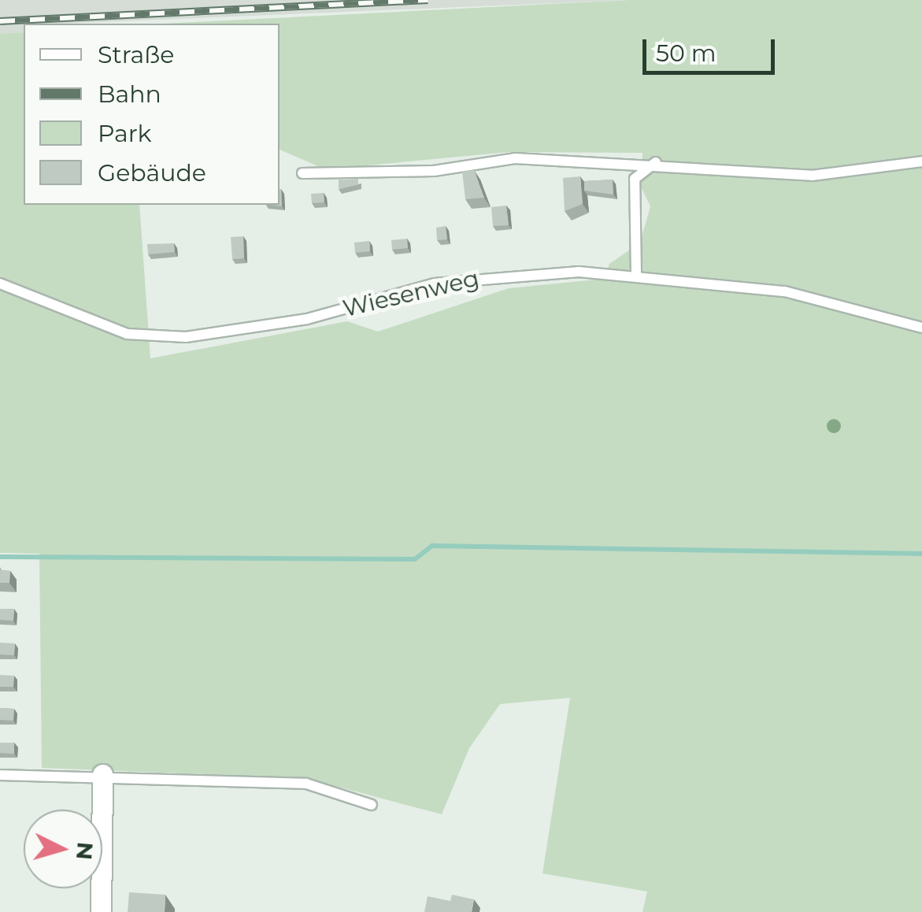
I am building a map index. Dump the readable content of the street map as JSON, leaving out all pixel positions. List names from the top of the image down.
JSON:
{
  "streets": {
    "lane": ["Wiesenweg"]
  },
  "legend": [
    "Straße",
    "Bahn",
    "Park",
    "Gebäude"
  ],
  "scale_bar": "50 m",
  "north": "right"
}
